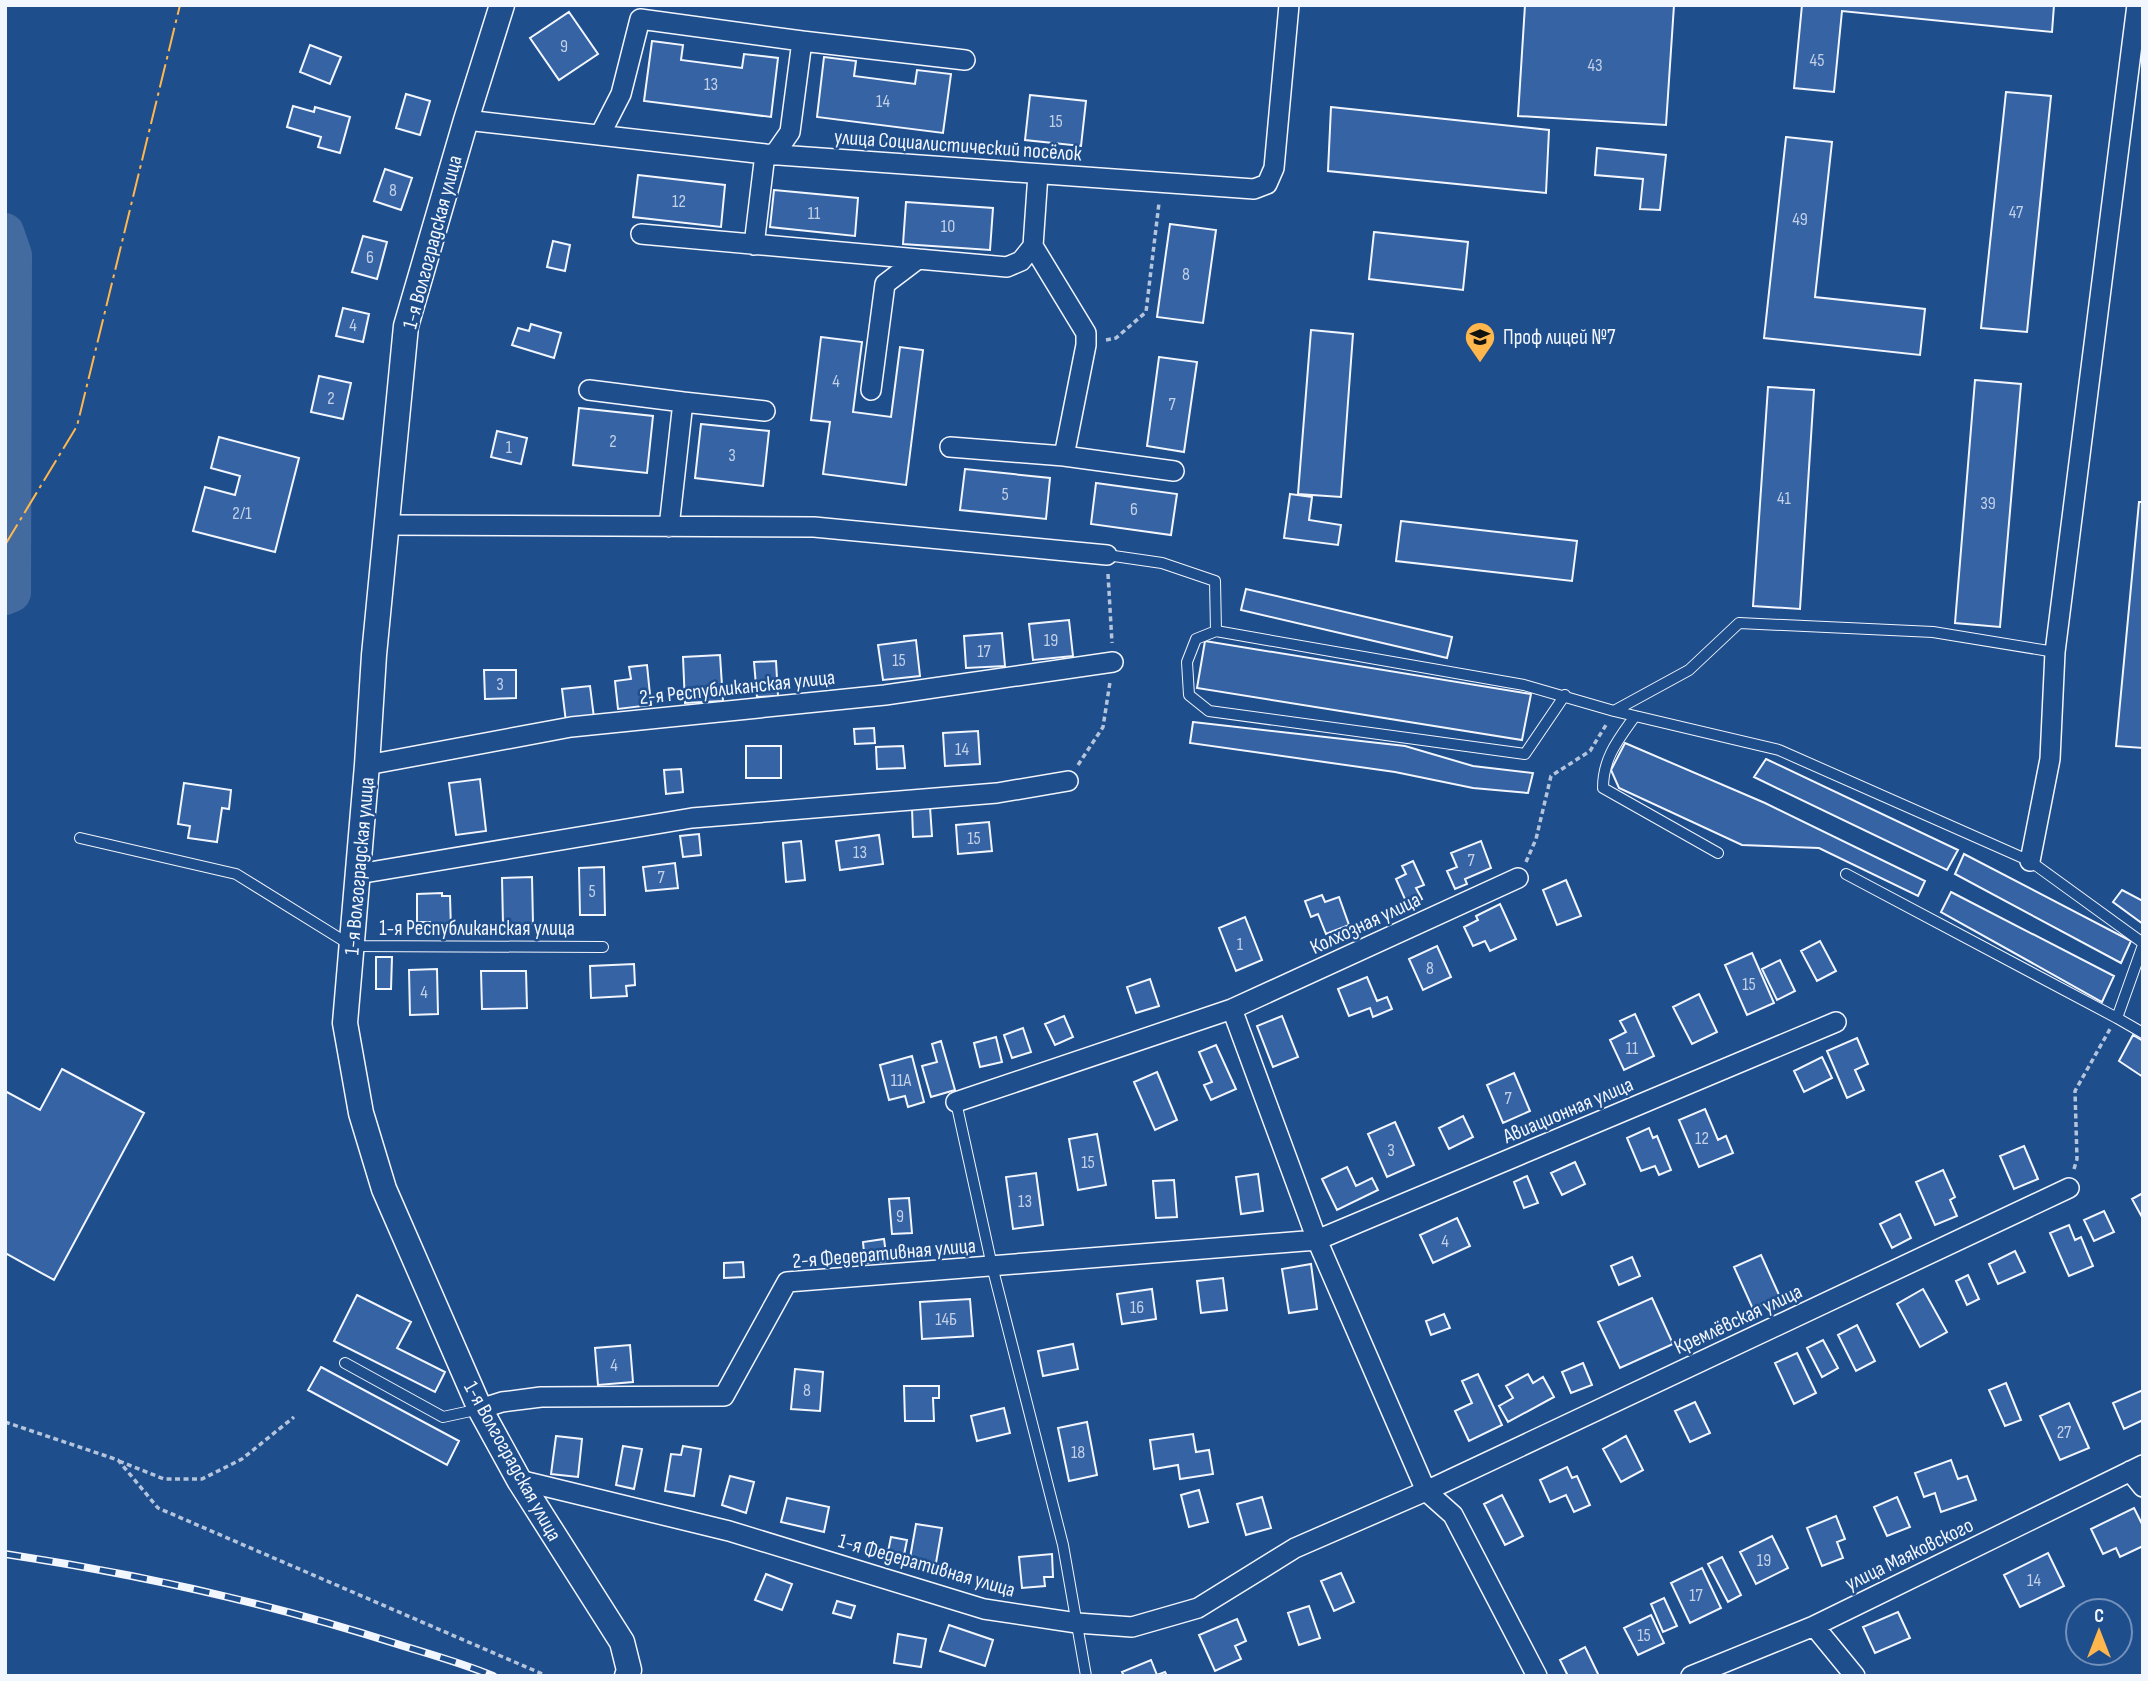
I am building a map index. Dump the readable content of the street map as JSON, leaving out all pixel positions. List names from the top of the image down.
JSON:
{
  "streets": {
    "street": [
      "улица Социалистический посёлок",
      "1-я Волгоградская улица",
      "2-я Республиканская улица",
      "Колхозная улица",
      "Авиационная улица",
      "2-я Федеративная улица",
      "Кремлёвская улица",
      "улица Маяковского",
      "1-я Федеративная улица"
    ],
    "lane": ["1-я Республиканская улица"]
  },
  "crossings": [
    ["улица Социалистический посёлок", "1-я Волгоградская улица"],
    ["1-я Волгоградская улица", "2-я Республиканская улица"],
    ["1-я Волгоградская улица", "1-я Республиканская улица"],
    ["1-я Волгоградская улица", "2-я Федеративная улица"],
    ["1-я Волгоградская улица", "1-я Федеративная улица"],
    ["Авиационная улица", "2-я Федеративная улица"],
    ["Кремлёвская улица", "1-я Федеративная улица"]
  ],
  "places": {
    "school or university": ["Проф лицей №7"]
  },
  "house_numbers": [
    "9",
    "45",
    "43",
    "13",
    "14",
    "15",
    "8",
    "12",
    "47",
    "11",
    "49",
    "10",
    "6",
    "8",
    "4",
    "4",
    "2",
    "7",
    "2",
    "1",
    "3",
    "5",
    "41",
    "39",
    "6",
    "2/1",
    "19",
    "17",
    "15",
    "3",
    "14",
    "15",
    "13",
    "7",
    "7",
    "5",
    "1",
    "8",
    "15",
    "4",
    "11",
    "11А",
    "7",
    "12",
    "3",
    "15",
    "13",
    "9",
    "4",
    "16",
    "14Б",
    "4",
    "8",
    "27",
    "18",
    "19",
    "14",
    "17",
    "15"
  ],
  "north": "top"
}
